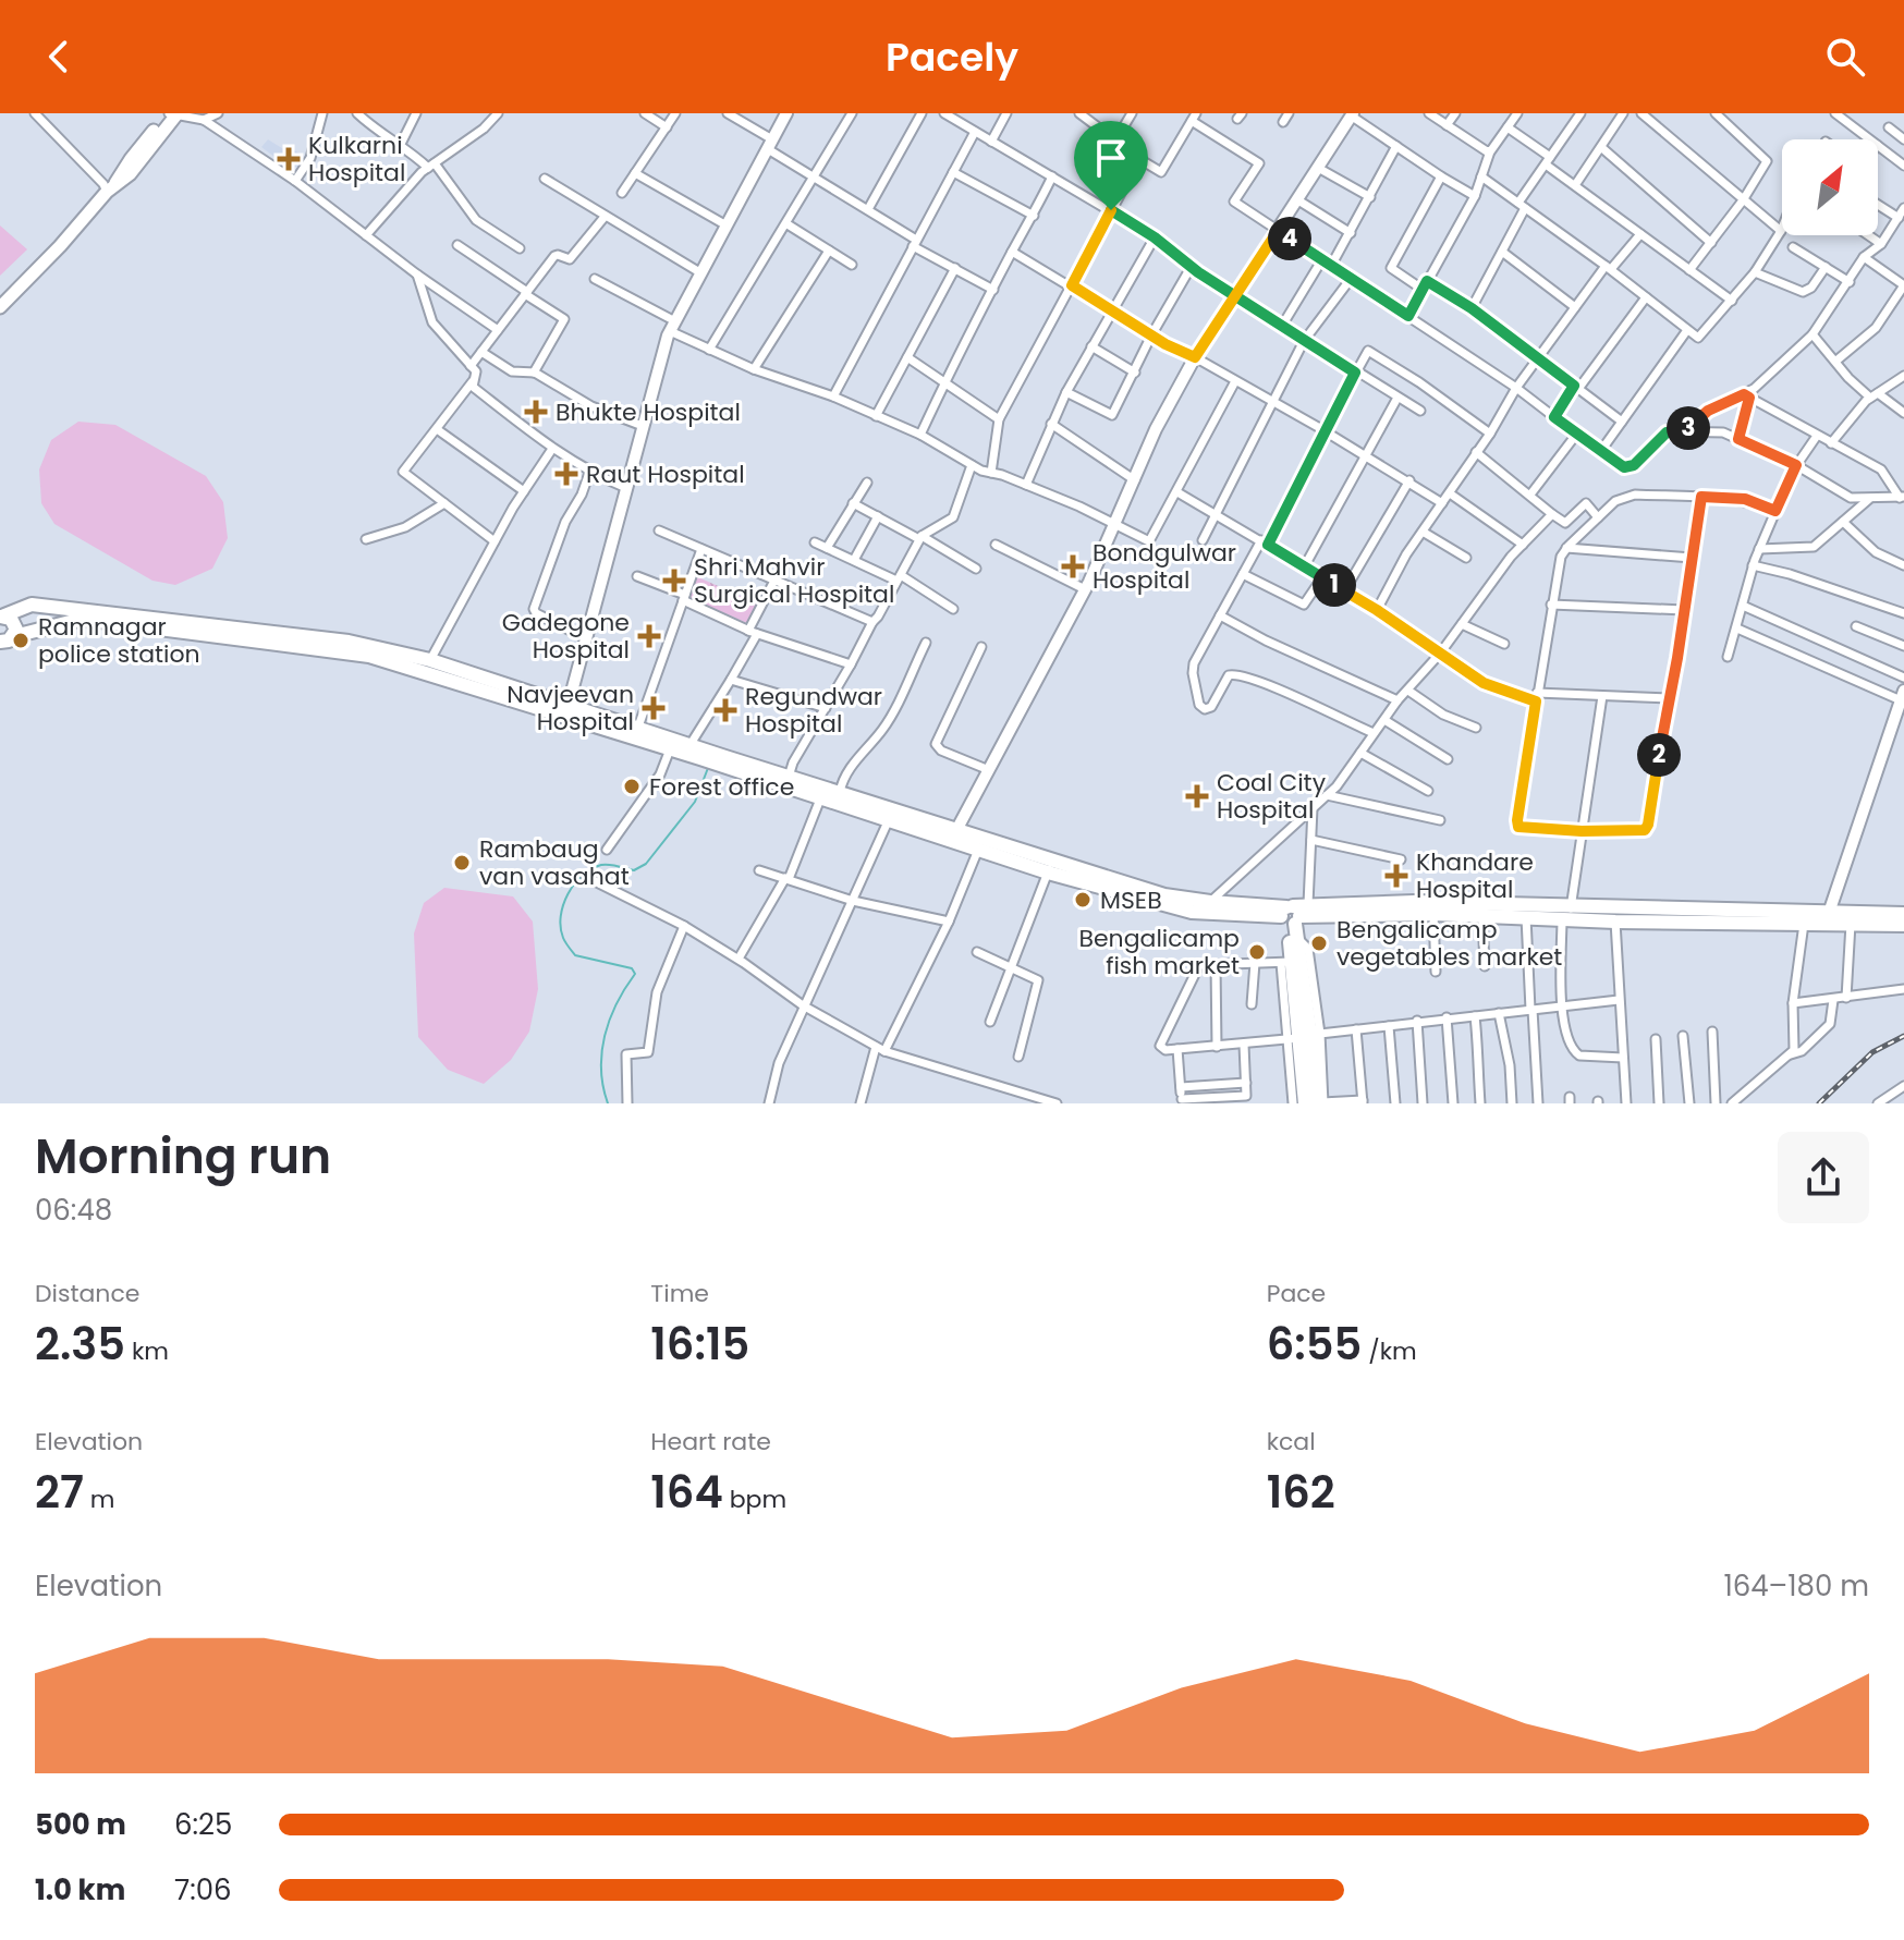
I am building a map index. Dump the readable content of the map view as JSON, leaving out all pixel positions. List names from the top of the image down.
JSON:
{
  "places": {
    "health": [
      "Kulkarni Hospital",
      "Bhukte Hospital",
      "Raut Hospital",
      "Bondgulwar Hospital",
      "Shri Mahvir Surgical Hospital",
      "Gadegone Hospital",
      "Navjeevan Hospital",
      "Regundwar Hospital",
      "Coal City Hospital",
      "Khandare Hospital"
    ],
    "other": [
      "Ramnagar police station",
      "Forest office",
      "Rambaug van vasahat",
      "MSEB",
      "Bengalicamp vegetables market",
      "Bengalicamp fish market"
    ]
  },
  "north": "top right",
  "page": {
    "header": "Pacely",
    "pins": [
      "4",
      "3",
      "1",
      "2"
    ],
    "heading": ["Morning run", "06:48"],
    "stats": [
      ["Distance", "2.35 km"],
      ["Time", "16:15"],
      ["Pace", "6:55 /km"],
      ["Elevation", "27 m"],
      ["Heart rate", "164 bpm"],
      ["kcal", "162"]
    ],
    "chart": ["Elevation", "164–180 m"],
    "list": [
      {
        "name": "500 m",
        "note": "6:25"
      },
      {
        "name": "1.0 km",
        "note": "7:06"
      }
    ]
  }
}
